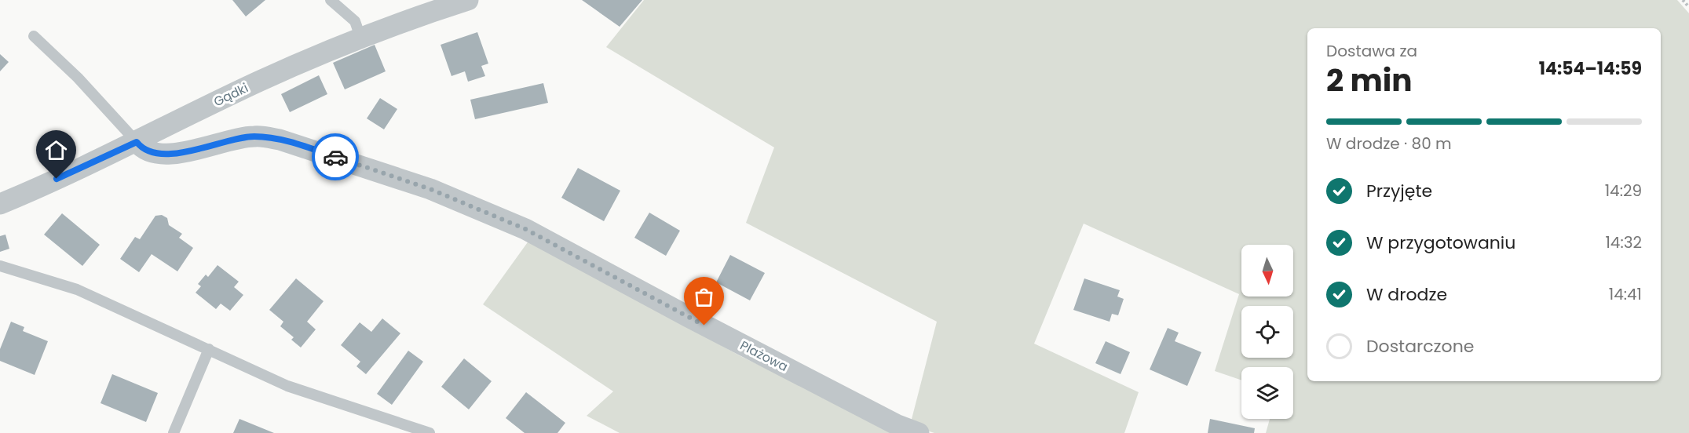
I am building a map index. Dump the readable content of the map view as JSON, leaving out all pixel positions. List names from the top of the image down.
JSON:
{
  "streets": {
    "street": ["Gądki", "Plażowa"]
  },
  "crossings": [
    ["Gądki", "Plażowa"]
  ],
  "north": "bottom",
  "page": {
    "heading": ["2 min", "Dostawa za", "14:54–14:59"],
    "bar": "W drodze · 80 m",
    "list": [
      ["Przyjęte", "14:29"],
      ["W przygotowaniu", "14:32"],
      ["W drodze", "14:41"],
      "Dostarczone"
    ]
  }
}
